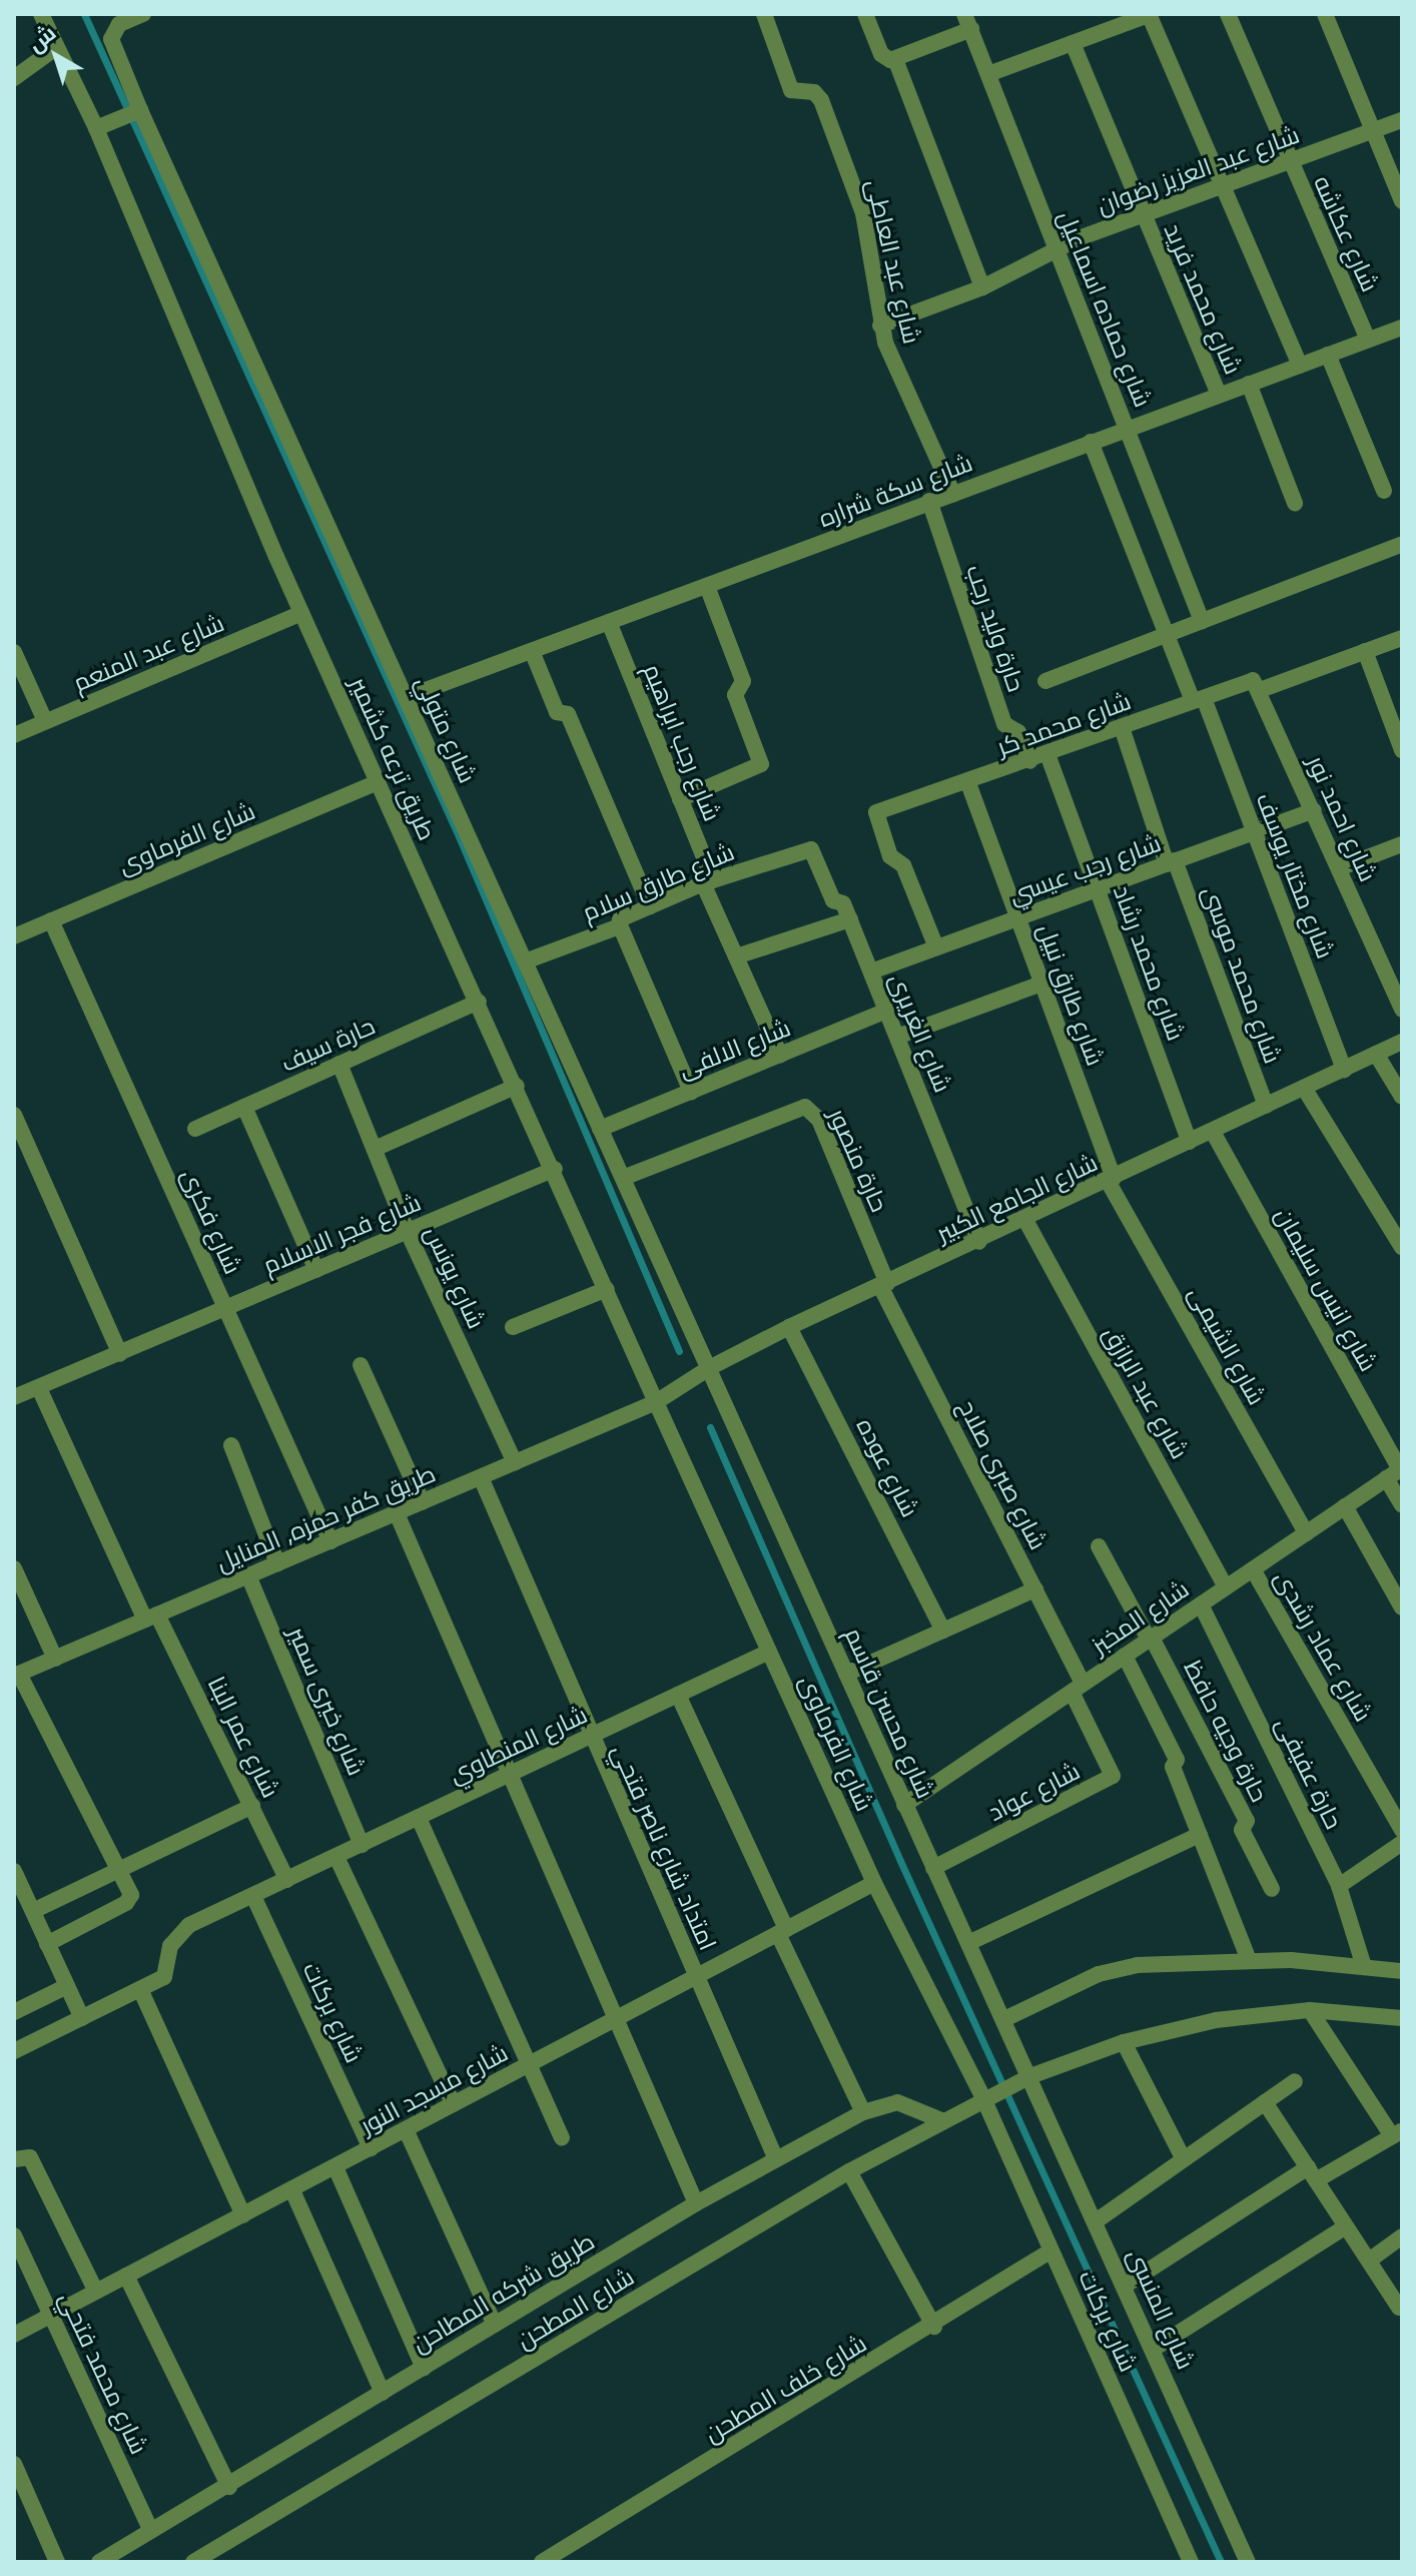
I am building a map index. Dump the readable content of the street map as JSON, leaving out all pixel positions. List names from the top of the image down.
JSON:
{
  "streets": {
    "street": [
      "شارع عبد العزيز رضوان",
      "شارع عكاشه",
      "شارع عبد العاطى",
      "شارع محمد فريد",
      "شارع حماده اسماعيل",
      "شارع سكة شراره",
      "حارة وليد رجب",
      "شارع عبد المنعم",
      "شارع محمد كر",
      "شارع متولي",
      "شارع رجب ابراهيم",
      "طريق ترعه كشمير",
      "شارع احمد نور",
      "شارع الفرماوى",
      "شارع رجب عيسي",
      "شارع مختار يوسف",
      "شارع طارق سلام",
      "شارع محمد رشاد",
      "شارع محمد موسى",
      "شارع طارق نبيل",
      "شارع الغريرى",
      "حارة سيف",
      "شارع الالفى",
      "حارة منصور",
      "شارع الجامع الكبير",
      "شارع فكرى",
      "شارع فجر الاسلام",
      "شارع يونس",
      "شارع انيس سليمان",
      "شارع الشيمى",
      "شارع عبد الرازق",
      "شارع عوده",
      "شارع صبرى صلاح",
      "طريق كفر حمزه, المنايل",
      "شارع المخبز",
      "شارع عماد رشدى",
      "شارع خيرى سمير",
      "شارع محسن قاسم",
      "حارة وجيه حافظ",
      "شارع عمر البنا",
      "شارع المنطاوي",
      "حارة عفيفى",
      "شارع عواد",
      "امتداد شارع ناصر فتحي",
      "شارع بركات",
      "شارع مسجد النور",
      "طريق شركه المطاحن",
      "شارع المطحن",
      "شارع المنسى",
      "شارع محمد فتحي",
      "شارع خلف المطحن"
    ]
  },
  "crossings": [
    ["شارع عبد العزيز رضوان", "شارع عكاشه"],
    ["شارع عبد العزيز رضوان", "شارع عبد العاطى"],
    ["شارع عبد العزيز رضوان", "شارع محمد فريد"],
    ["شارع عبد العزيز رضوان", "شارع حماده اسماعيل"],
    ["شارع عكاشه", "شارع سكة شراره"],
    ["شارع عبد العاطى", "شارع سكة شراره"],
    ["شارع محمد فريد", "شارع سكة شراره"],
    ["شارع حماده اسماعيل", "شارع سكة شراره"],
    ["شارع سكة شراره", "حارة وليد رجب"],
    ["شارع سكة شراره", "شارع متولي"],
    ["شارع سكة شراره", "شارع رجب ابراهيم"],
    ["شارع سكة شراره", "شارع مختار يوسف"],
    ["حارة وليد رجب", "شارع محمد كر"],
    ["شارع عبد المنعم", "طريق ترعه كشمير"],
    ["شارع محمد كر", "شارع احمد نور"],
    ["شارع محمد كر", "شارع رجب عيسي"],
    ["شارع محمد كر", "شارع مختار يوسف"],
    ["شارع محمد كر", "شارع محمد رشاد"],
    ["شارع محمد كر", "شارع محمد موسى"],
    ["شارع محمد كر", "شارع طارق نبيل"],
    ["شارع متولي", "شارع طارق سلام"],
    ["شارع متولي", "شارع الالفى"],
    ["شارع متولي", "حارة منصور"],
    ["شارع متولي", "شارع الجامع الكبير"],
    ["شارع متولي", "شارع محسن قاسم"],
    ["شارع رجب ابراهيم", "شارع طارق سلام"],
    ["شارع رجب ابراهيم", "شارع الالفى"],
    ["طريق ترعه كشمير", "شارع الفرماوى"],
    ["طريق ترعه كشمير", "حارة سيف"],
    ["طريق ترعه كشمير", "شارع الجامع الكبير"],
    ["طريق ترعه كشمير", "شارع فجر الاسلام"],
    ["طريق ترعه كشمير", "طريق كفر حمزه, المنايل"],
    ["شارع احمد نور", "شارع رجب عيسي"],
    ["شارع الفرماوى", "شارع الجامع الكبير"],
    ["شارع الفرماوى", "شارع فكرى"],
    ["شارع الفرماوى", "طريق كفر حمزه, المنايل"],
    ["شارع الفرماوى", "شارع المنطاوي"],
    ["شارع الفرماوى", "شارع بركات"],
    ["شارع الفرماوى", "شارع مسجد النور"],
    ["شارع الفرماوى", "شارع المطحن"],
    ["شارع رجب عيسي", "شارع مختار يوسف"],
    ["شارع رجب عيسي", "شارع محمد رشاد"],
    ["شارع رجب عيسي", "شارع محمد موسى"],
    ["شارع رجب عيسي", "شارع طارق نبيل"],
    ["شارع رجب عيسي", "شارع الغريرى"],
    ["شارع مختار يوسف", "شارع الجامع الكبير"],
    ["شارع طارق سلام", "شارع الغريرى"],
    ["شارع محمد رشاد", "شارع الجامع الكبير"],
    ["شارع محمد موسى", "شارع الجامع الكبير"],
    ["شارع طارق نبيل", "شارع الجامع الكبير"],
    ["شارع طارق نبيل", "شارع الشيمى"],
    ["شارع الغريرى", "شارع الالفى"],
    ["شارع الغريرى", "شارع الجامع الكبير"],
    ["حارة سيف", "شارع يونس"],
    ["حارة منصور", "شارع الجامع الكبير"],
    ["حارة منصور", "شارع صبرى صلاح"],
    ["شارع الجامع الكبير", "شارع انيس سليمان"],
    ["شارع الجامع الكبير", "شارع الشيمى"],
    ["شارع الجامع الكبير", "شارع عبد الرازق"],
    ["شارع الجامع الكبير", "شارع عوده"],
    ["شارع الجامع الكبير", "شارع صبرى صلاح"],
    ["شارع الجامع الكبير", "طريق كفر حمزه, المنايل"],
    ["شارع الجامع الكبير", "شارع محسن قاسم"],
    ["شارع فكرى", "شارع فجر الاسلام"],
    ["شارع فكرى", "طريق كفر حمزه, المنايل"],
    ["شارع فجر الاسلام", "شارع يونس"],
    ["شارع فجر الاسلام", "شارع عمر البنا"],
    ["شارع يونس", "طريق كفر حمزه, المنايل"],
    ["شارع انيس سليمان", "شارع المخبز"],
    ["شارع الشيمى", "شارع المخبز"],
    ["شارع عبد الرازق", "شارع المخبز"],
    ["شارع صبرى صلاح", "شارع المخبز"],
    ["شارع صبرى صلاح", "شارع عواد"],
    ["طريق كفر حمزه, المنايل", "شارع خيرى سمير"],
    ["طريق كفر حمزه, المنايل", "شارع عمر البنا"],
    ["طريق كفر حمزه, المنايل", "امتداد شارع ناصر فتحي"],
    ["شارع المخبز", "شارع عماد رشدى"],
    ["شارع المخبز", "شارع محسن قاسم"],
    ["شارع المخبز", "حارة وجيه حافظ"],
    ["شارع المخبز", "حارة عفيفى"],
    ["شارع المخبز", "شارع عواد"],
    ["شارع خيرى سمير", "شارع المنطاوي"],
    ["شارع محسن قاسم", "شارع عواد"],
    ["شارع محسن قاسم", "شارع المطحن"],
    ["شارع محسن قاسم", "شارع المنسى"],
    ["شارع عمر البنا", "شارع المنطاوي"],
    ["شارع المنطاوي", "امتداد شارع ناصر فتحي"],
    ["شارع المنطاوي", "شارع بركات"],
    ["امتداد شارع ناصر فتحي", "شارع مسجد النور"],
    ["امتداد شارع ناصر فتحي", "طريق شركه المطاحن"],
    ["شارع بركات", "شارع مسجد النور"],
    ["شارع بركات", "شارع المطحن"],
    ["شارع بركات", "شارع خلف المطحن"],
    ["شارع مسجد النور", "شارع محمد فتحي"],
    ["طريق شركه المطاحن", "شارع المطحن"],
    ["طريق شركه المطاحن", "شارع محمد فتحي"],
    ["شارع المطحن", "شارع المنسى"]
  ],
  "north": "top left"
}
